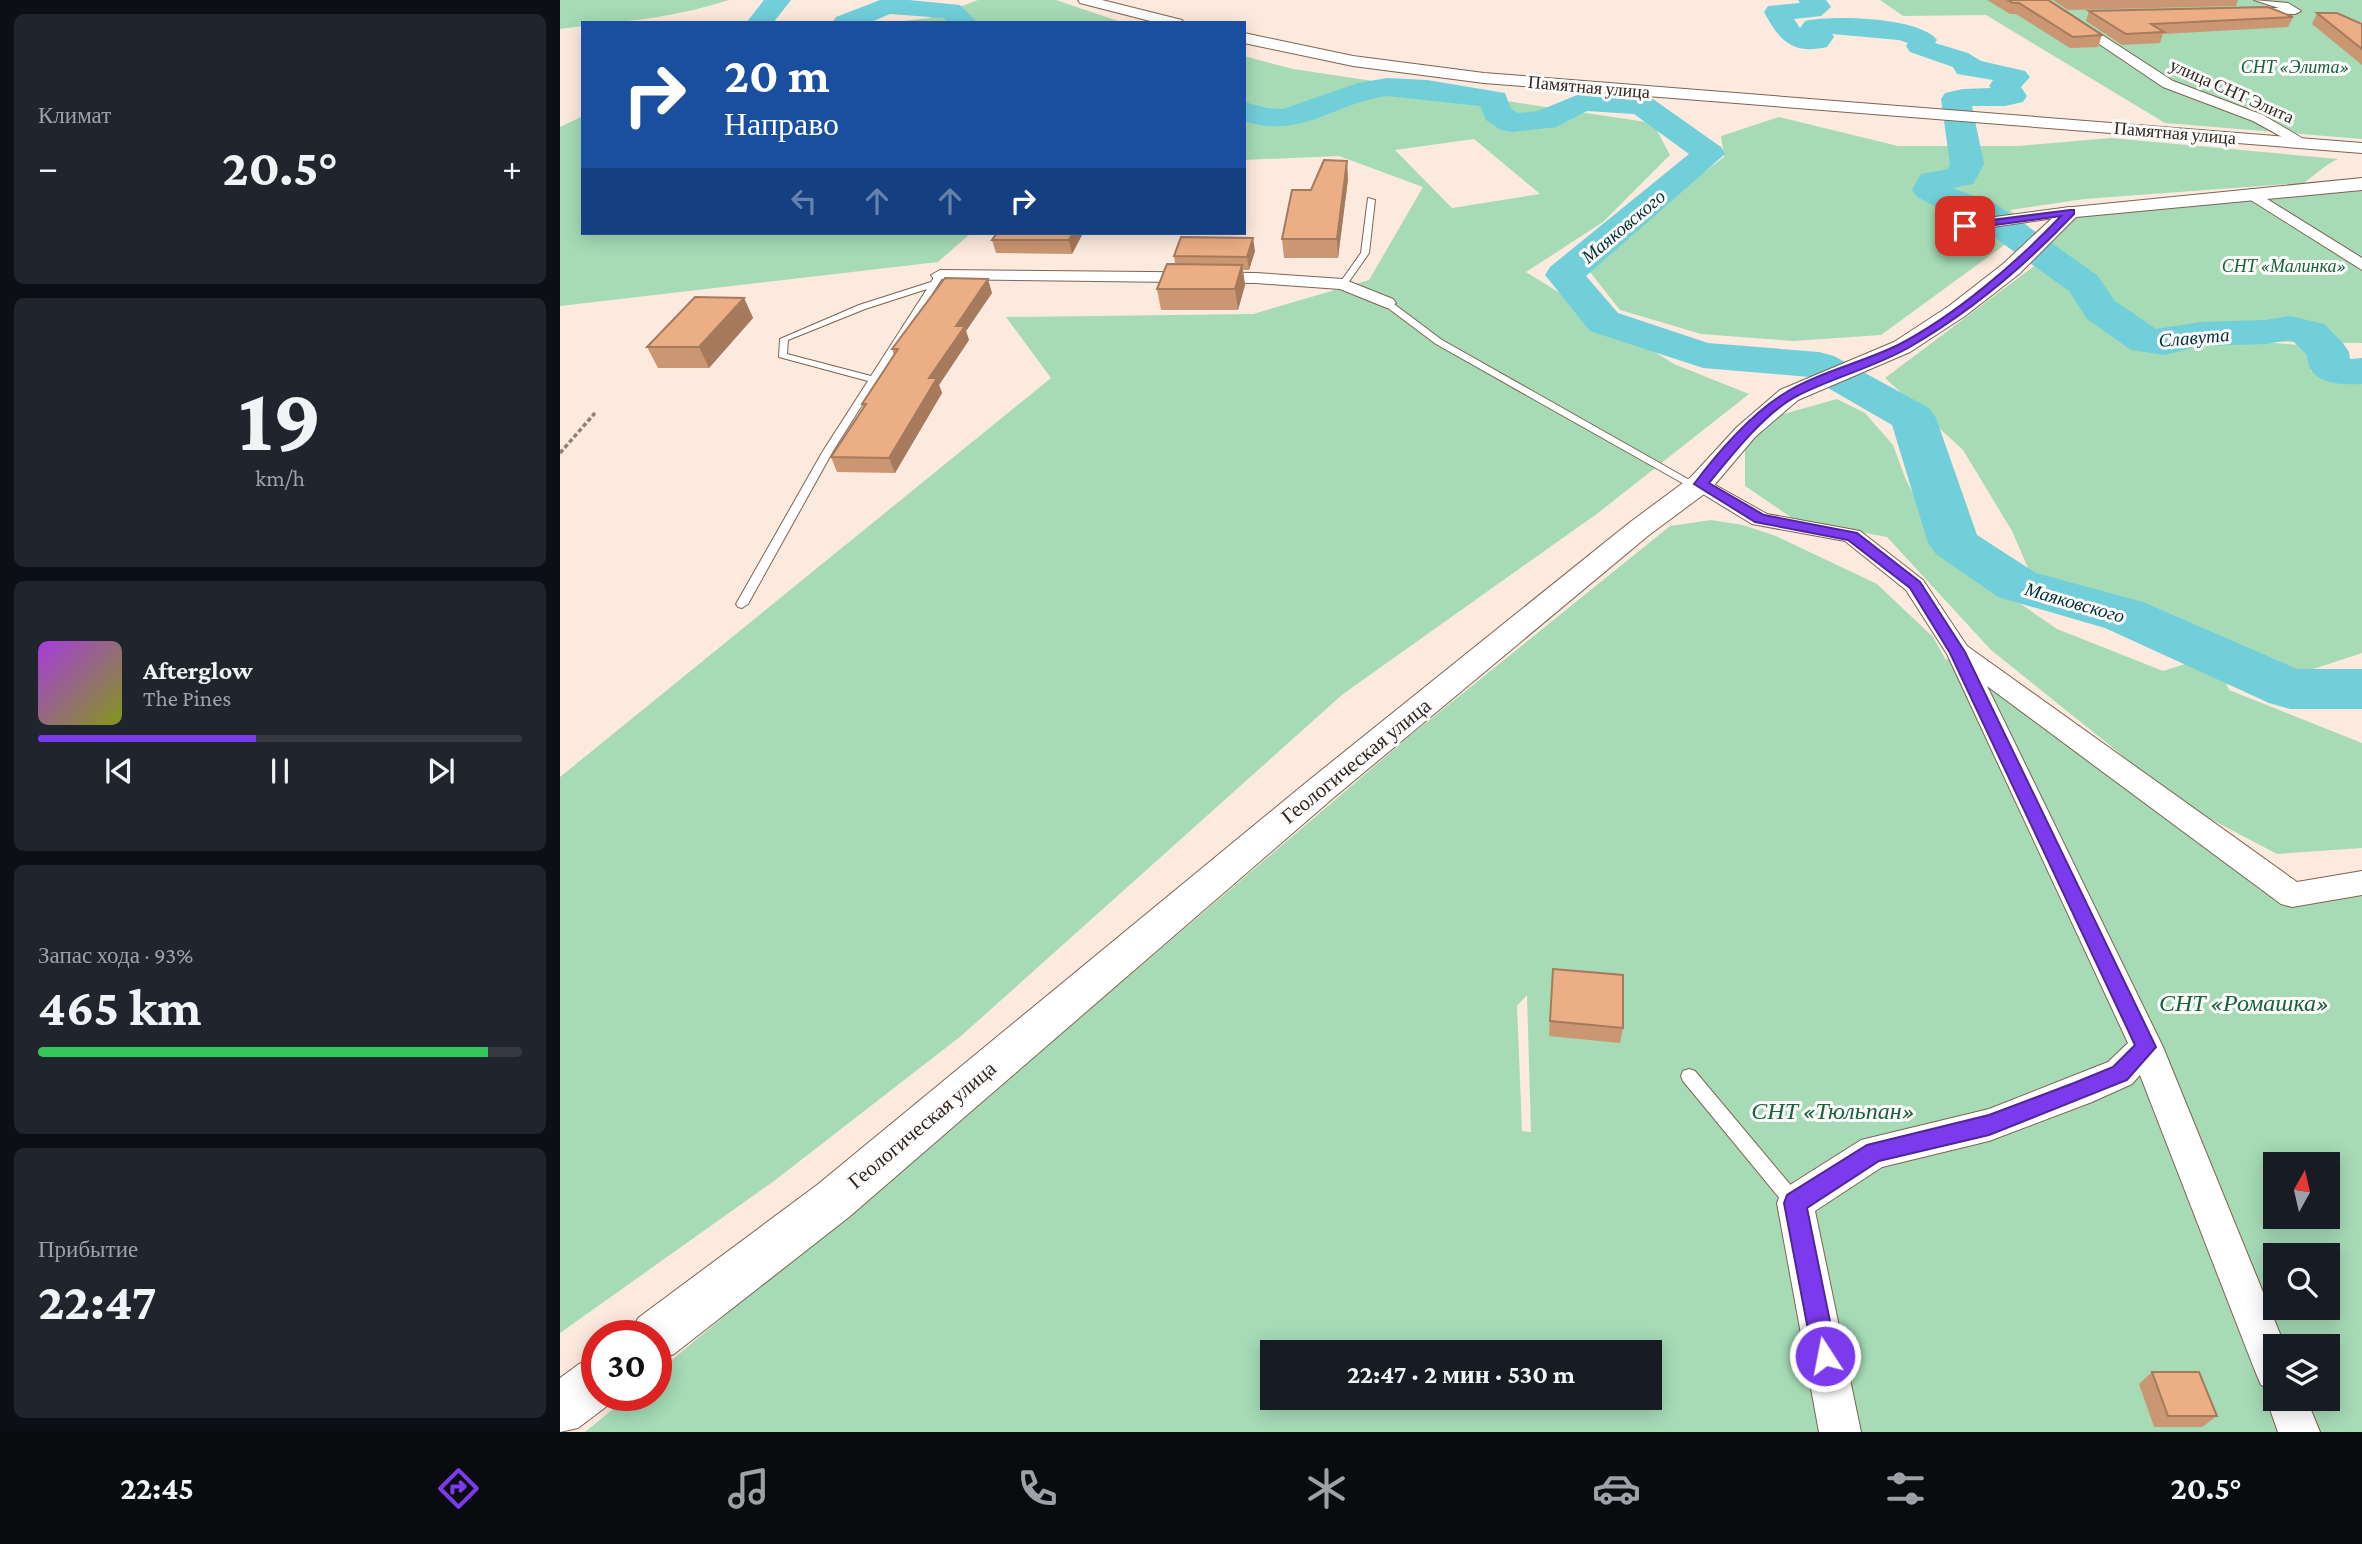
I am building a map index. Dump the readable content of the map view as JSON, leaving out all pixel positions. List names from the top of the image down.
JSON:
{
  "streets": {
    "street": ["Памятная улица", "улица СНТ Элита", "Геологическая улица"]
  },
  "crossings": [
    ["Памятная улица", "улица СНТ Элита"]
  ],
  "water": ["Маяковского", "Славута"],
  "parks": [
    "СНТ «Элита»",
    "СНТ «Малинка»",
    "СНТ «Ромашка»",
    "СНТ «Тюльпан»"
  ],
  "north": "top",
  "page": {
    "tile": [
      "Климат",
      ["19", "km/h"],
      ["Запас хода · 93%", "465 km"],
      ["Прибытие", "22:47"]
    ],
    "turn": ["20 m", "Направо"],
    "heat": ["−", "20.5°", "+"],
    "song": ["Afterglow", "The Pines"],
    "limit": "30",
    "trip": "22:47 · 2 мин · 530 m",
    "tabs": ["22:45", "20.5°"]
  }
}
